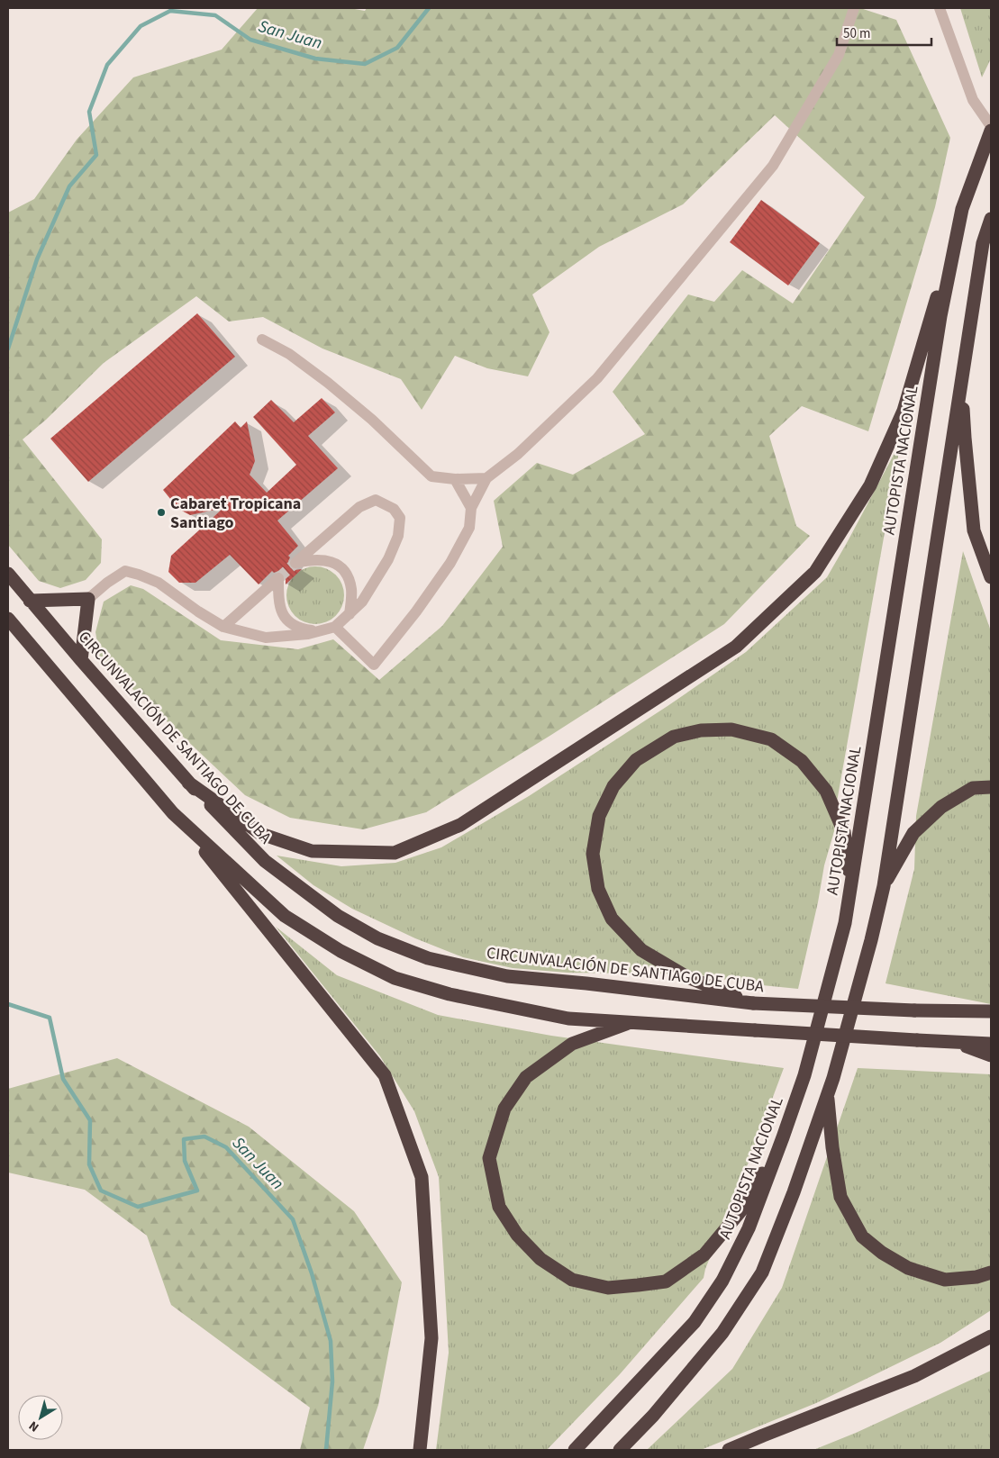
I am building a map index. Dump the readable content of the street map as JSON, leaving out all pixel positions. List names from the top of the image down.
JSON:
{
  "streets": {
    "highway": ["AUTOPISTA NACIONAL", "CIRCUNVALACIÓN DE SANTIAGO DE CUBA"]
  },
  "water": ["San Juan"],
  "places": ["Cabaret Tropicana Santiago"],
  "scale_bar": "50 m",
  "north": "bottom left"
}
